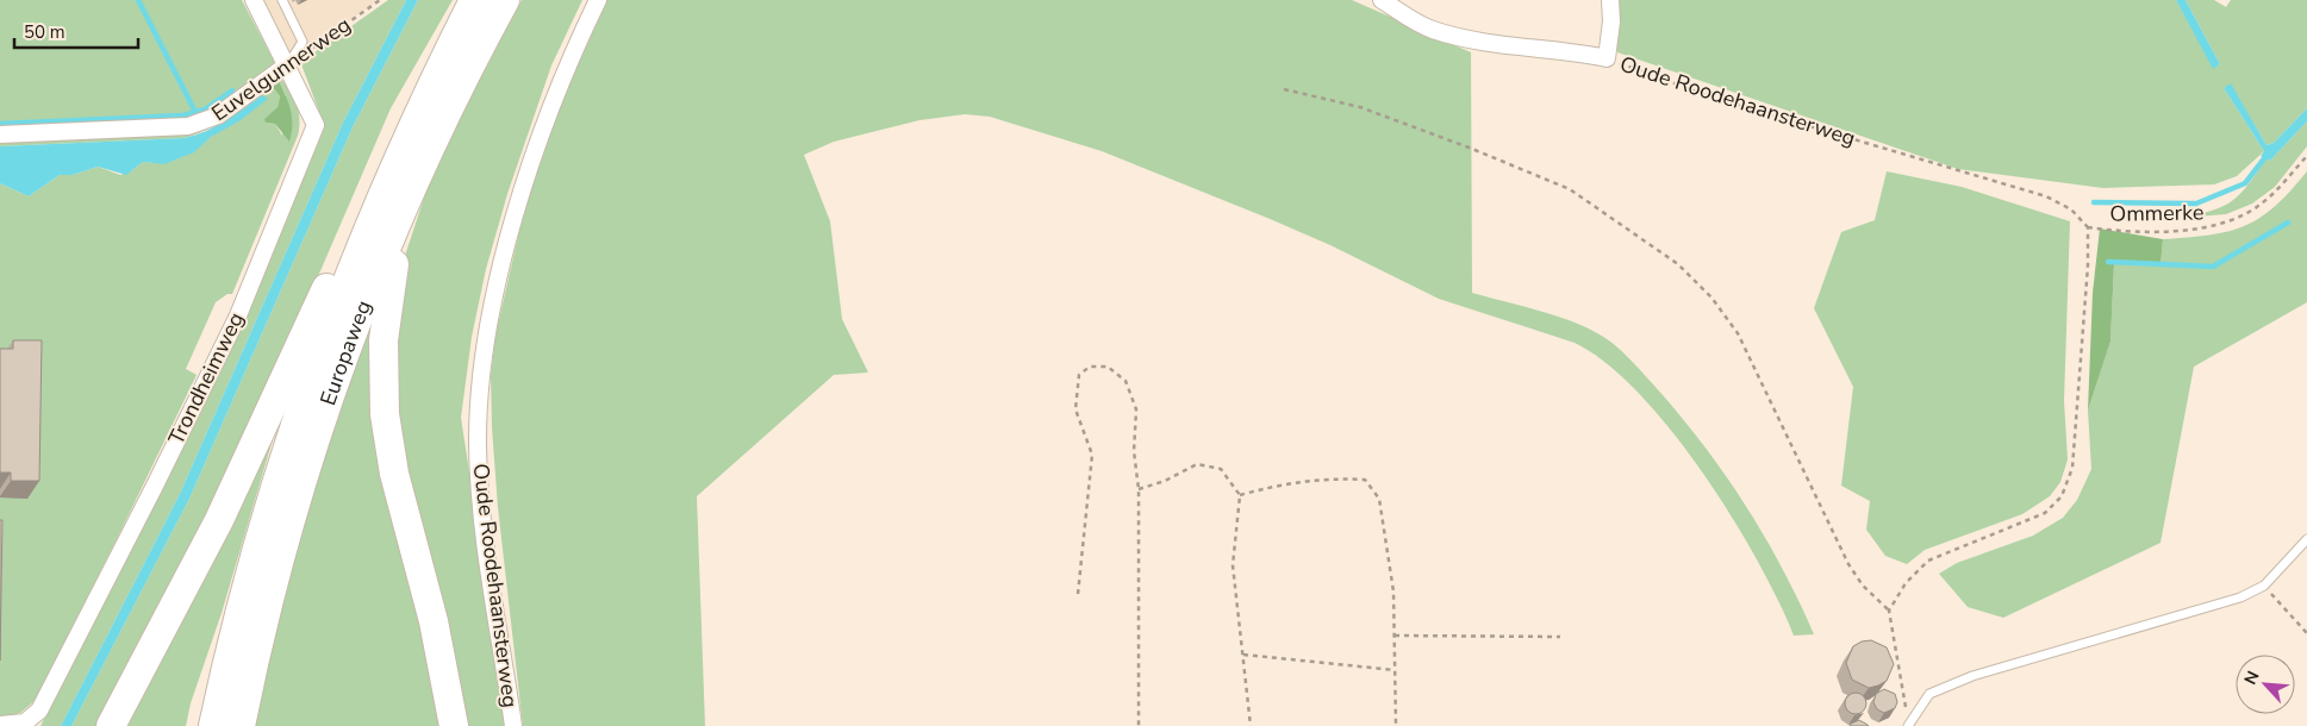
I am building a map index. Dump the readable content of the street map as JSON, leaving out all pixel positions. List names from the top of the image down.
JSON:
{
  "streets": {
    "highway": ["Europaweg"],
    "street": ["Euvelgunnerweg", "Oude Roodehaansterweg", "Trondheimweg"],
    "path": ["Ommerke"]
  },
  "crossings": [
    ["Euvelgunnerweg", "Trondheimweg"],
    ["Oude Roodehaansterweg", "Ommerke"]
  ],
  "scale_bar": "50 m",
  "north": "top left"
}
